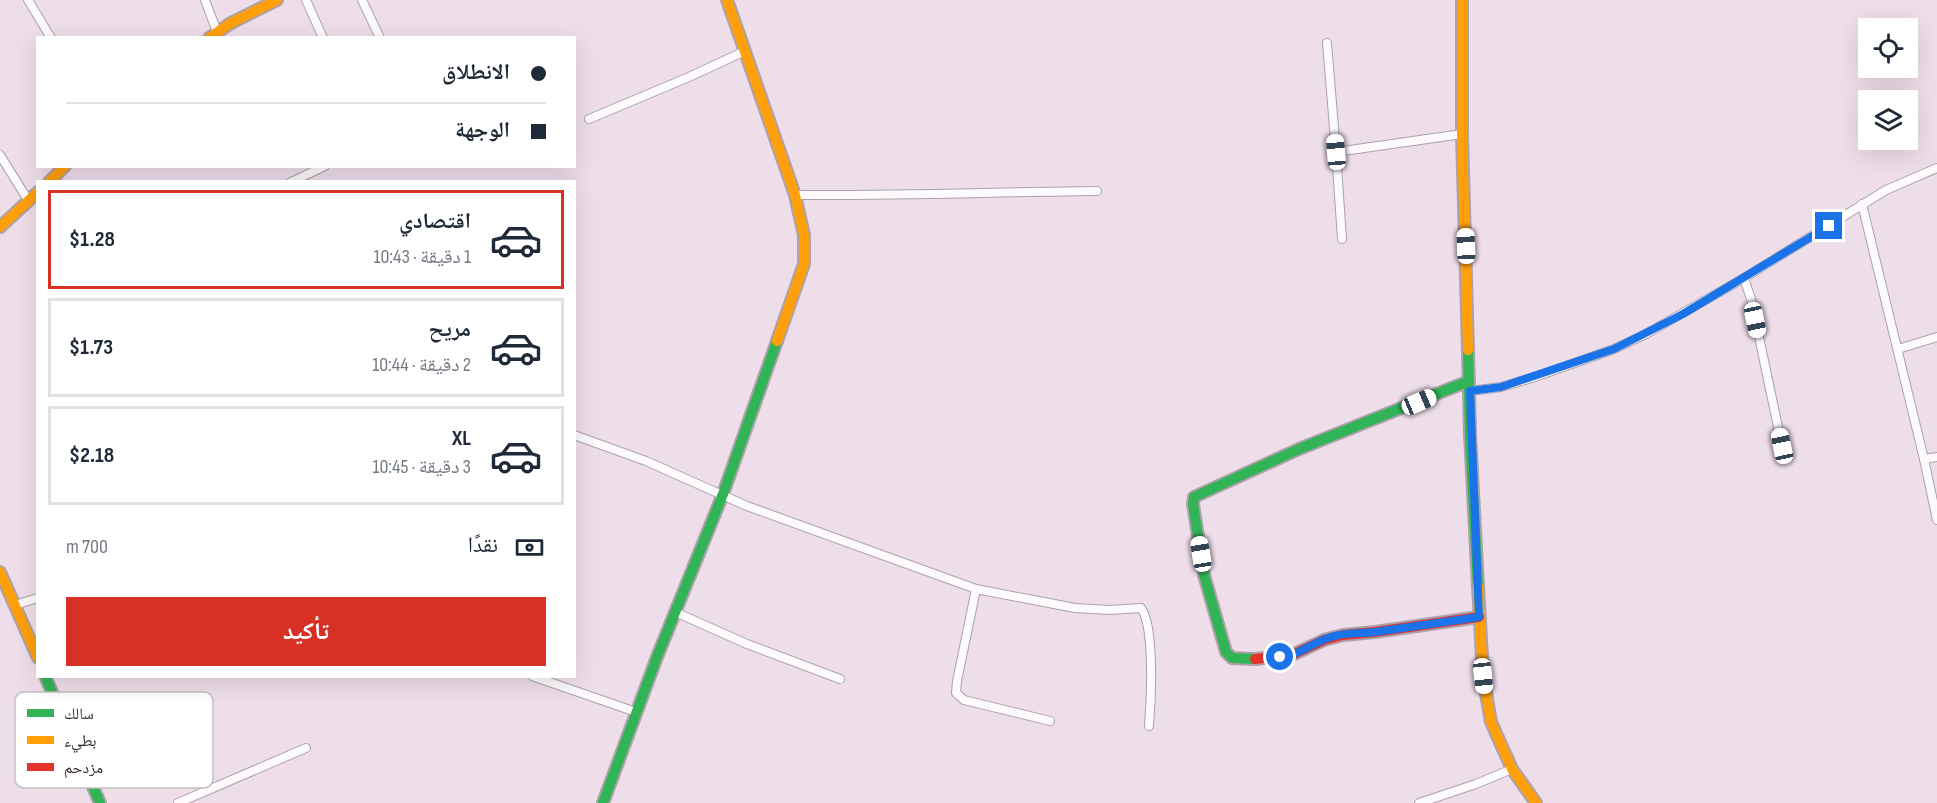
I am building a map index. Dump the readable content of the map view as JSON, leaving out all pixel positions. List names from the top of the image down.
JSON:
{
  "legend": ["سالك", "بطيء", "مزدحم"],
  "page": {
    "banner": ["الانطلاق", "الوجهة"],
    "list": [
      {
        "name": "اقتصادي",
        "note": "1 دقيقة · 10:43",
        "value": "$1.28"
      },
      {
        "name": "مريح",
        "note": "2 دقيقة · 10:44",
        "value": "$1.73"
      },
      {
        "name": "XL",
        "note": "3 دقيقة · 10:45",
        "value": "$2.18"
      }
    ],
    "pay": ["نقدًا", "700 m"],
    "buttons": "تأكيد"
  }
}
